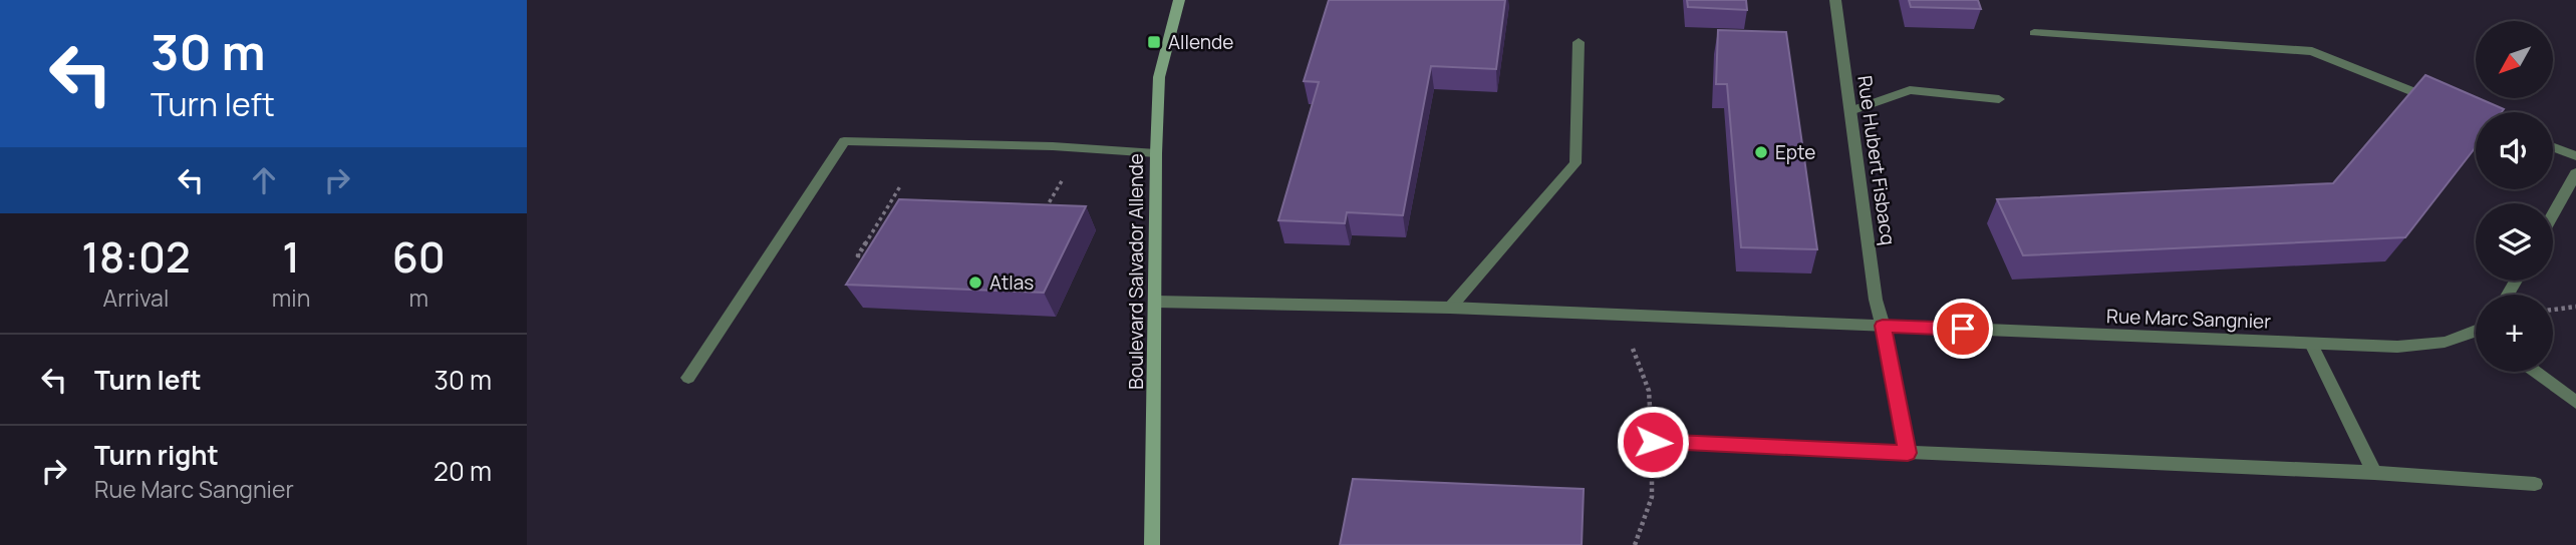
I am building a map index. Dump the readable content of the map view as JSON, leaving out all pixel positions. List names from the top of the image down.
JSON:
{
  "streets": {
    "street": ["Rue Hubert Fisbacq", "Boulevard Salvador Allende", "Rue Marc Sangnier"]
  },
  "crossings": [
    ["Rue Hubert Fisbacq", "Rue Marc Sangnier"],
    ["Boulevard Salvador Allende", "Rue Marc Sangnier"]
  ],
  "places": {
    "transit": ["Allende"],
    "other": ["Epte", "Atlas"]
  },
  "north": "bottom left",
  "page": {
    "turn": ["30 m", "Turn left"],
    "map_buttons": "+",
    "eta": [
      "18:02",
      "Arrival",
      "1",
      "min",
      "60",
      "m"
    ],
    "list": [
      {
        "name": "Turn left",
        "value": "30 m"
      },
      {
        "name": "Turn right",
        "note": "Rue Marc Sangnier",
        "value": "20 m"
      }
    ]
  }
}
